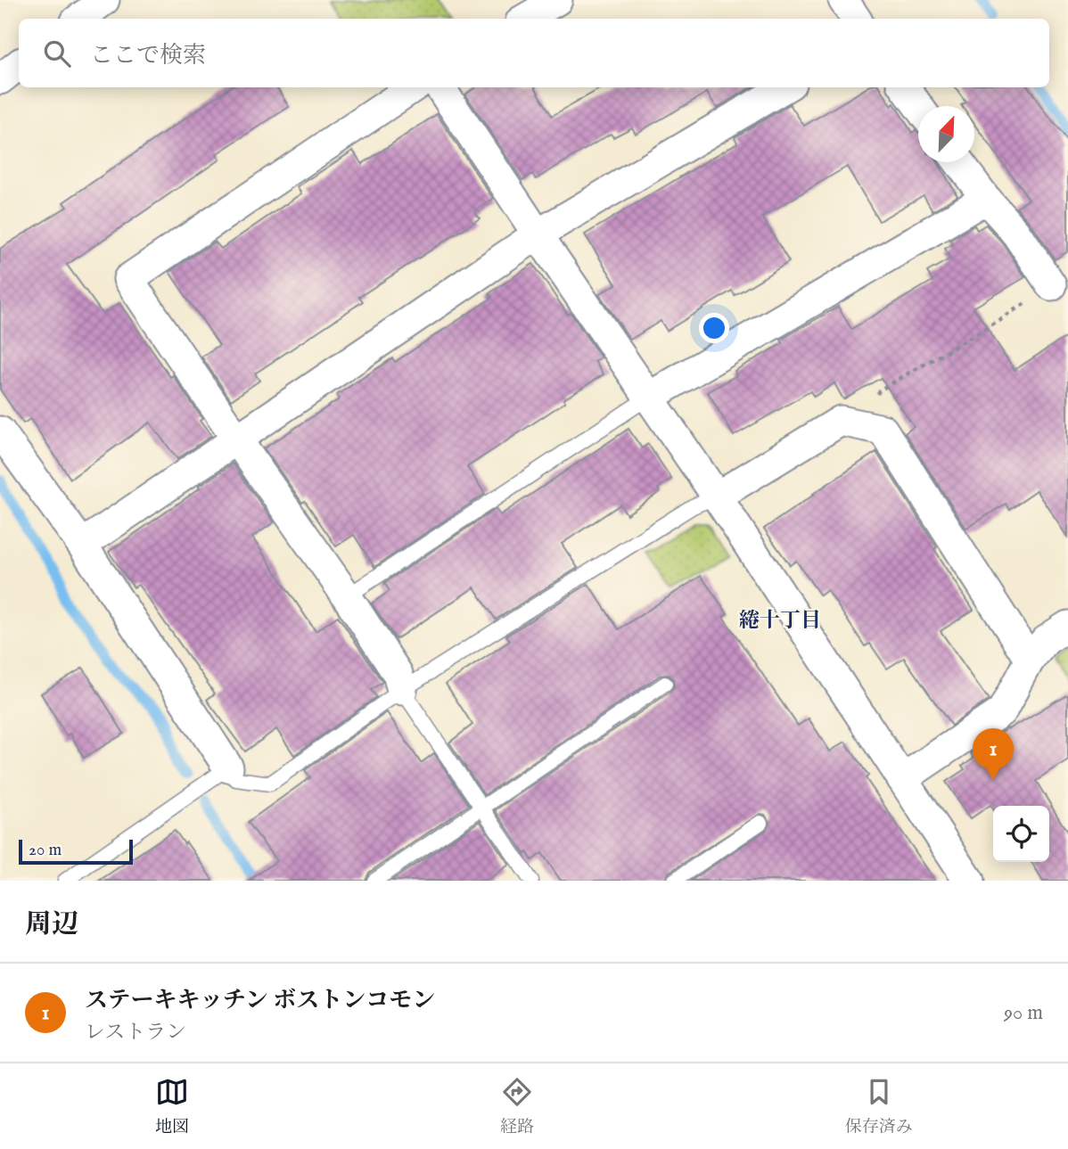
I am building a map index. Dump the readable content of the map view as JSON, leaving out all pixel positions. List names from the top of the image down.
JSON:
{
  "districts": ["綣十丁目"],
  "scale_bar": "20 m",
  "north": "top right",
  "page": {
    "search": "ここで検索",
    "pins": "1",
    "scale": "20 m",
    "heading": "周辺",
    "list": [
      {
        "mark": "1",
        "name": "ステーキキッチン ボストンコモン",
        "note": "レストラン",
        "value": "90 m"
      }
    ],
    "nav": ["地図", "経路", "保存済み"]
  }
}
